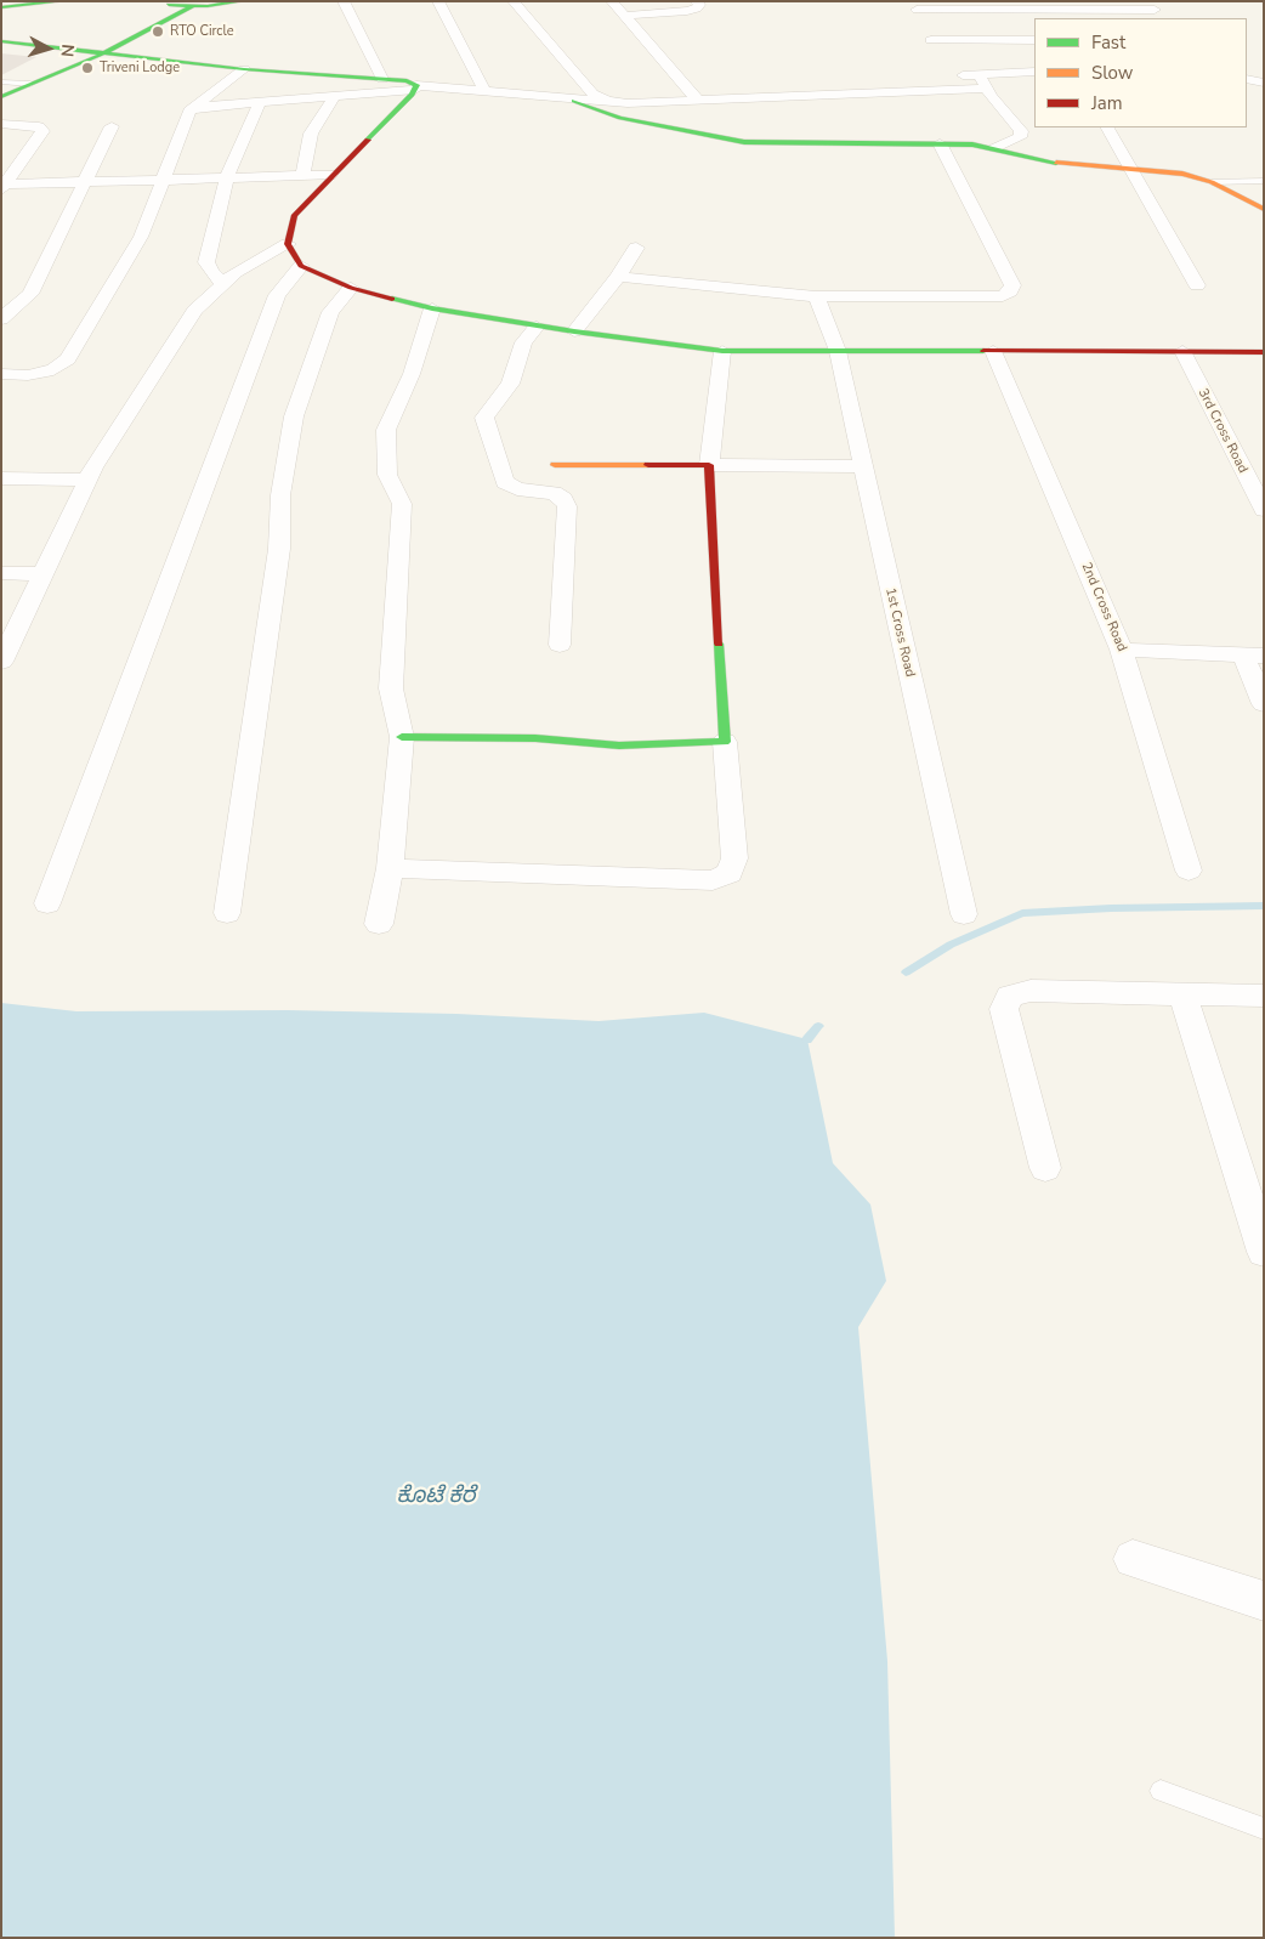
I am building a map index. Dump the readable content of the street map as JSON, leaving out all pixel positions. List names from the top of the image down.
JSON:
{
  "streets": {
    "street": ["3rd Cross Road", "2nd Cross Road", "1st Cross Road"]
  },
  "water": ["ಕೊಟೆ ಕೆರೆ"],
  "places": ["RTO Circle", "Triveni Lodge"],
  "legend": ["Fast", "Slow", "Jam"],
  "north": "right"
}
